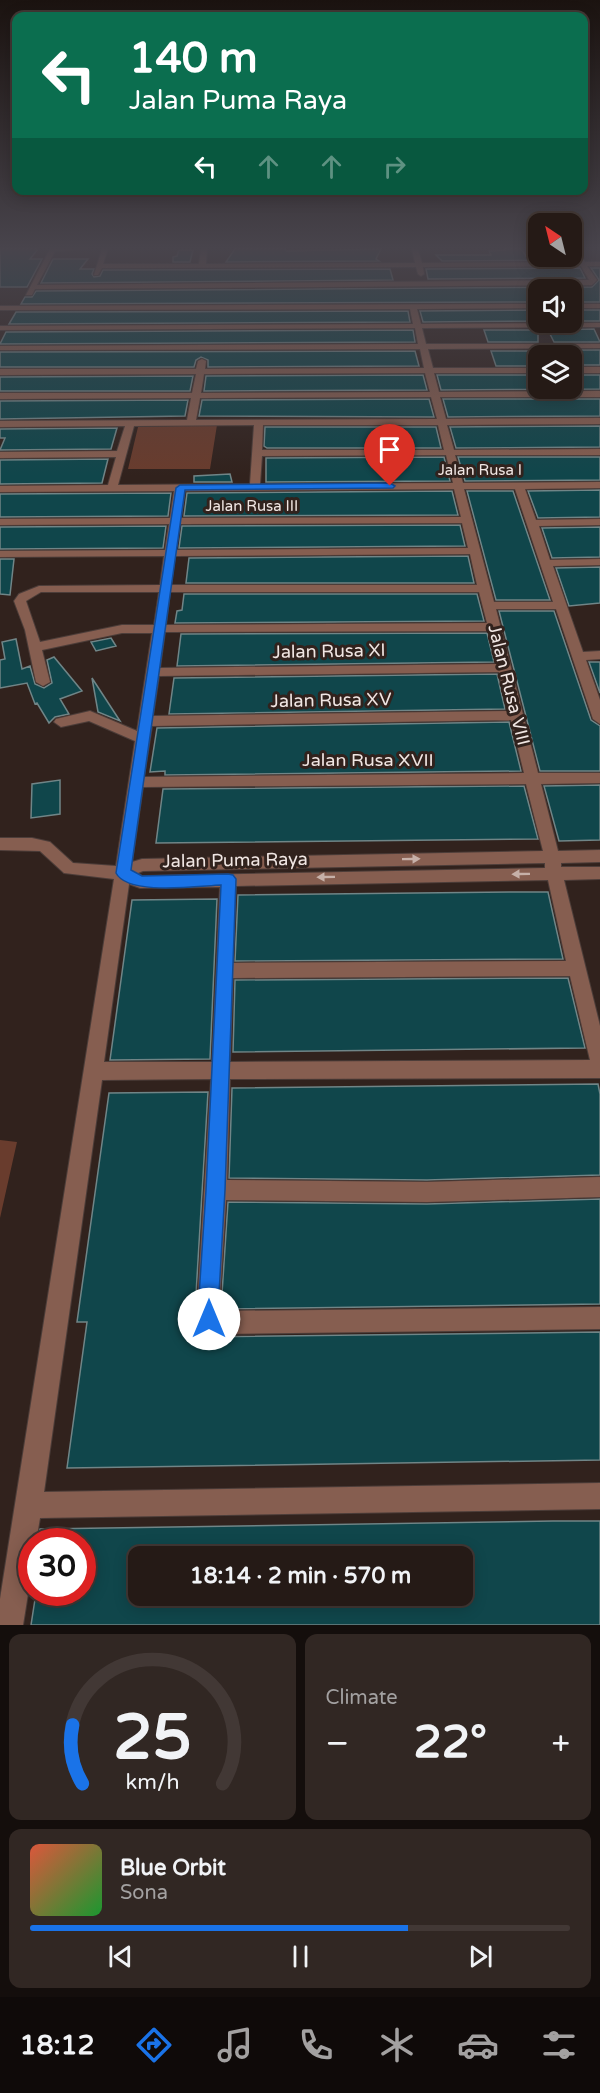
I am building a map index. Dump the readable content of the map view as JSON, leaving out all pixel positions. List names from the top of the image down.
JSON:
{
  "streets": {
    "street": [
      "Jalan Rusa I",
      "Jalan Rusa III",
      "Jalan Rusa XI",
      "Jalan Rusa VIII",
      "Jalan Rusa XV",
      "Jalan Rusa XVII",
      "Jalan Puma Raya"
    ]
  },
  "crossings": [
    ["Jalan Rusa I", "Jalan Rusa VIII"],
    ["Jalan Rusa III", "Jalan Rusa VIII"],
    ["Jalan Rusa XI", "Jalan Rusa VIII"],
    ["Jalan Rusa VIII", "Jalan Rusa XV"],
    ["Jalan Rusa VIII", "Jalan Rusa XVII"],
    ["Jalan Rusa VIII", "Jalan Puma Raya"]
  ],
  "north": "top left",
  "page": {
    "turn": ["140 m", "Jalan Puma Raya"],
    "limit": "30",
    "trip": "18:14 · 2 min · 570 m",
    "tile": "Climate",
    "heat": ["−", "22°", "+"],
    "song": ["Blue Orbit", "Sona"],
    "tabs": "18:12",
    "gauge": ["25", "km/h"]
  }
}
